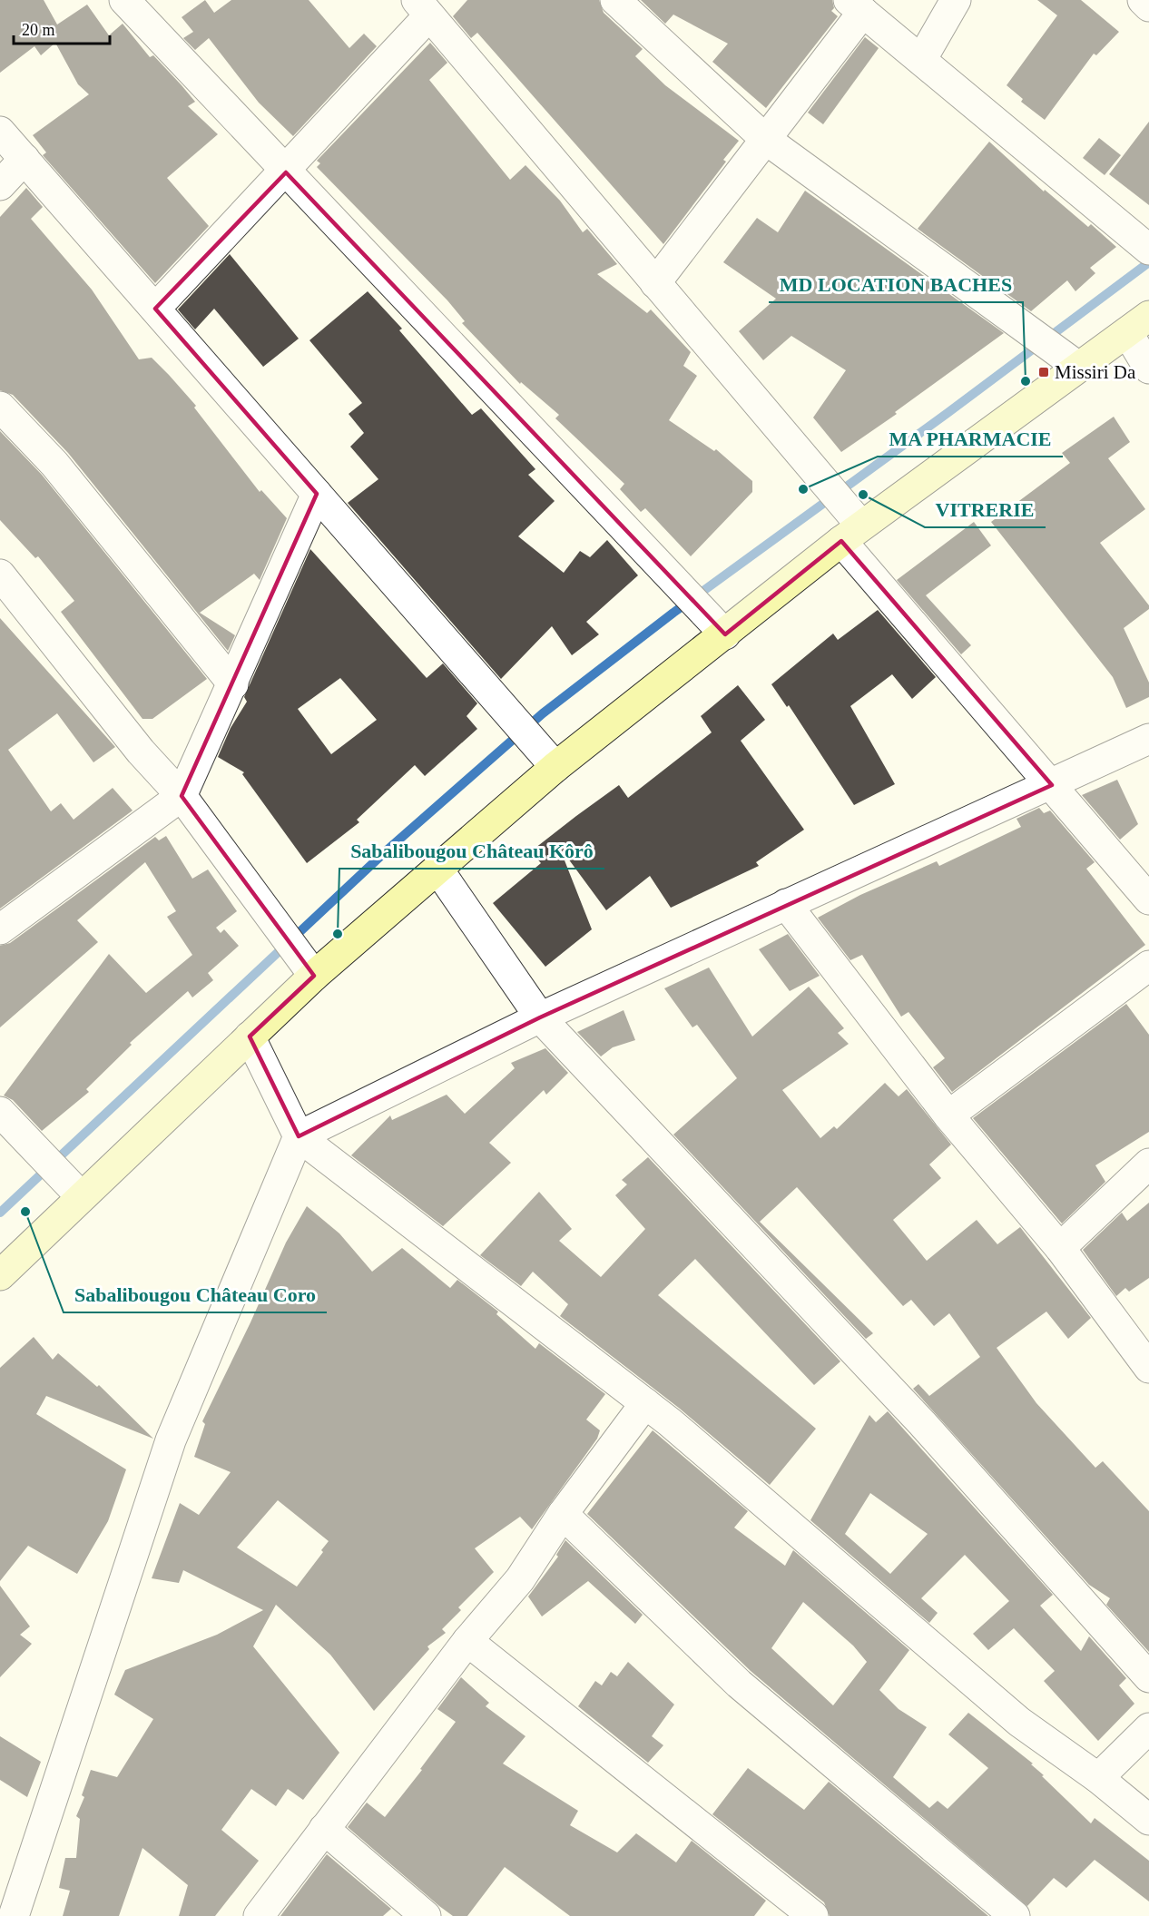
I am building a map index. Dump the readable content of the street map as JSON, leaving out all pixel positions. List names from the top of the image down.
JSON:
{
  "places": {
    "transit": ["Missiri Da"],
    "other": [
      "MD LOCATION BACHES",
      "MA PHARMACIE",
      "VITRERIE",
      "Sabalibougou Château Kôrô",
      "Sabalibougou Château Coro"
    ]
  },
  "scale_bar": "20 m"
}
